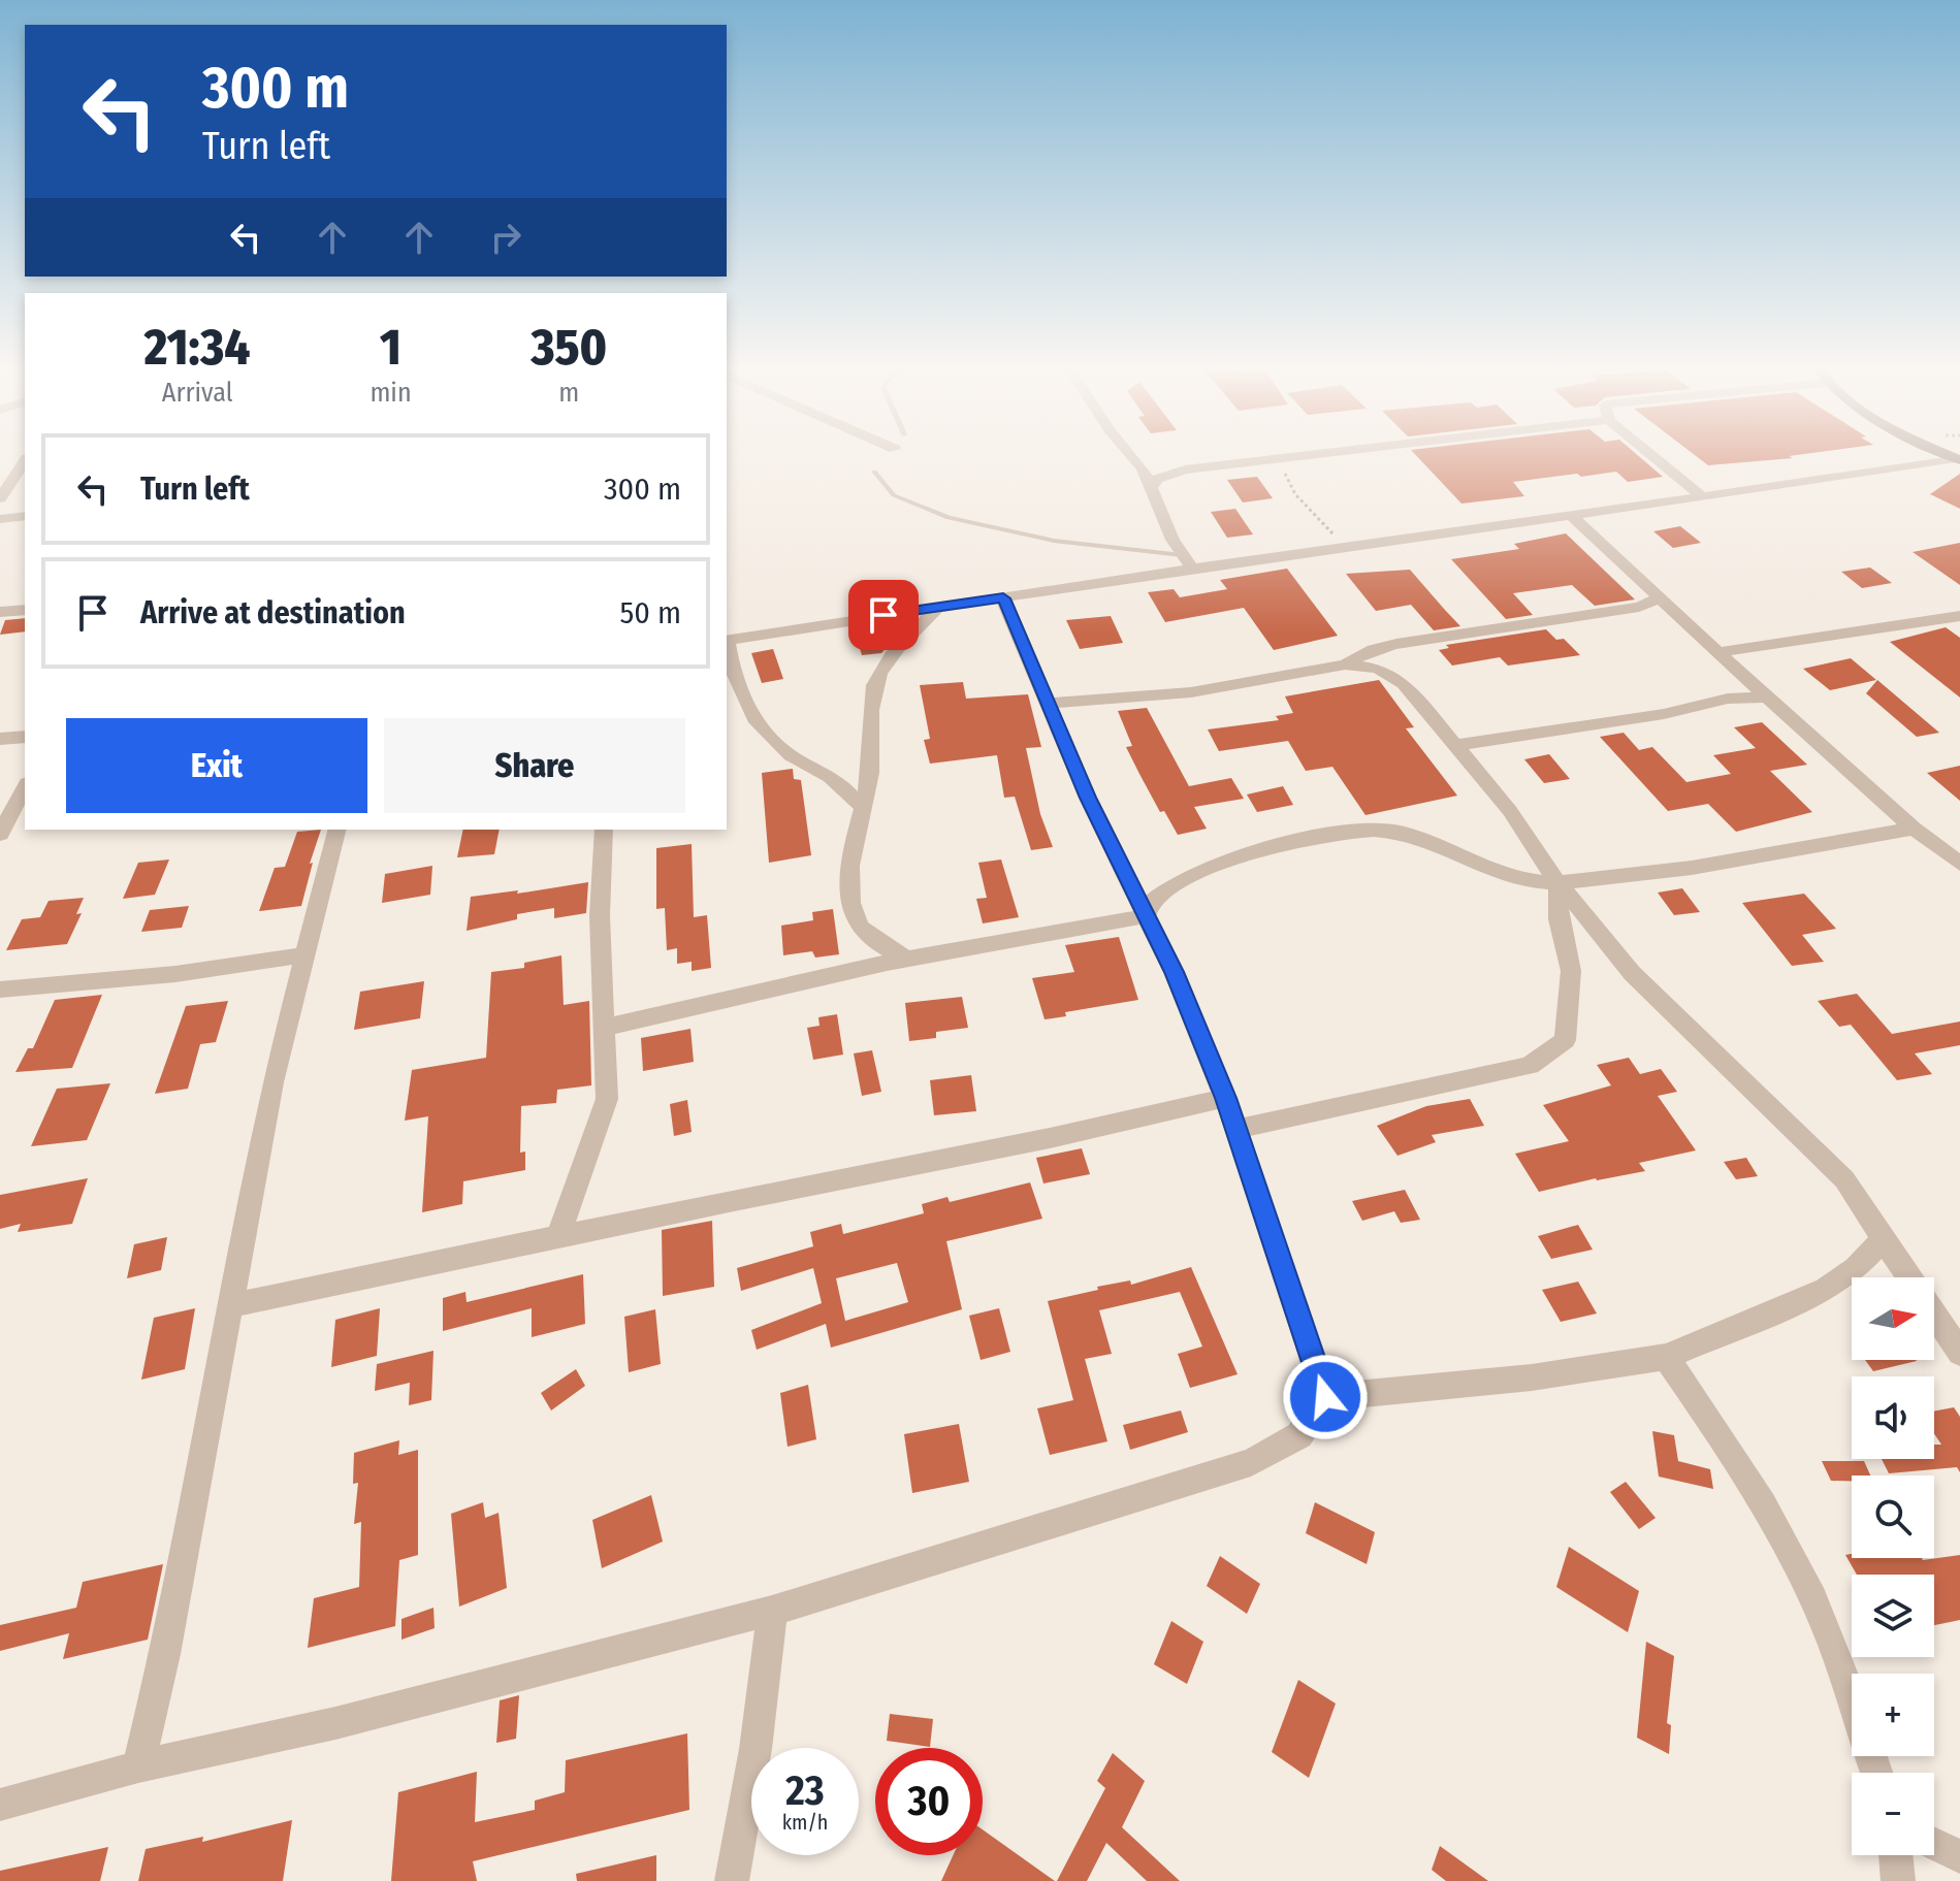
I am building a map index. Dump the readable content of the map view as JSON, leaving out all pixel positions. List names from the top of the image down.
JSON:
{
  "north": "right",
  "page": {
    "turn": ["300 m", "Turn left"],
    "eta": [
      "21:34",
      "Arrival",
      "1",
      "min",
      "350",
      "m"
    ],
    "list": [
      {
        "name": "Turn left",
        "value": "300 m"
      },
      {
        "name": "Arrive at destination",
        "value": "50 m"
      }
    ],
    "buttons": ["Exit", "Share"],
    "map_buttons": ["+", "−"],
    "speed": "23 km/h",
    "limit": "30"
  }
}
